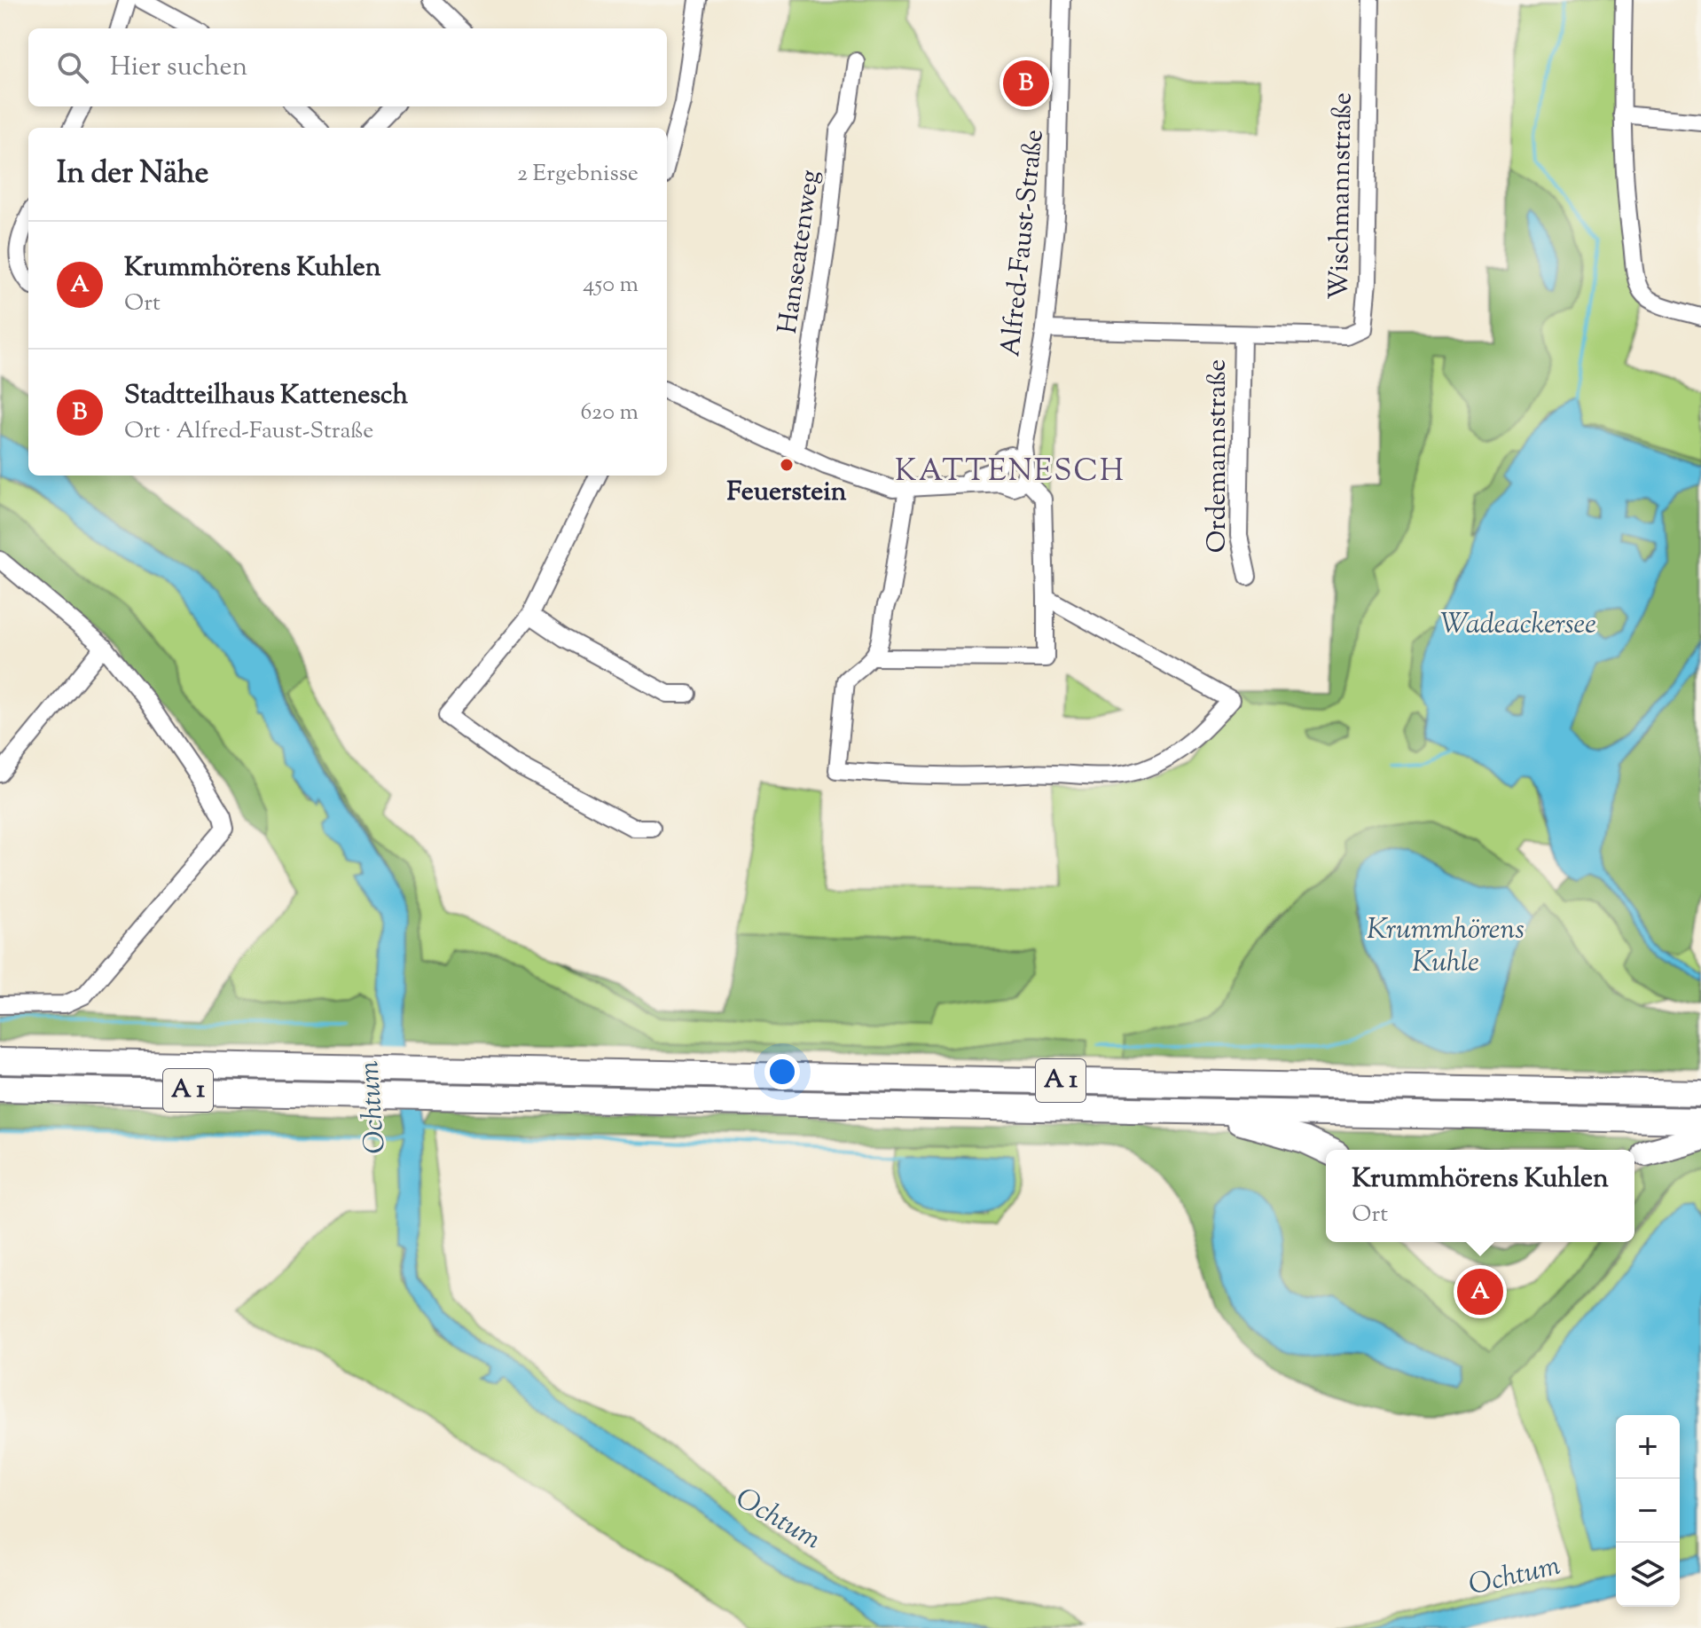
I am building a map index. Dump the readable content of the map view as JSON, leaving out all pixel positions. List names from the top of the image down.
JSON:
{
  "streets": {
    "highway": ["A 1"],
    "street": [
      "Wischmannstraße",
      "Alfred-Faust-Straße",
      "Hanseatenweg",
      "Ordemannstraße"
    ]
  },
  "crossings": [
    ["Wischmannstraße", "Alfred-Faust-Straße"],
    ["Wischmannstraße", "Ordemannstraße"],
    ["Alfred-Faust-Straße", "Hanseatenweg"]
  ],
  "districts": ["KATTENESCH"],
  "water": ["Wadeackersee", "Krummhörens Kuhle", "Ochtum"],
  "places": ["Feuerstein"],
  "page": {
    "search": "Hier suchen",
    "pins": ["B", "A"],
    "heading": ["In der Nähe", "2 Ergebnisse"],
    "list": [
      {
        "mark": "A",
        "name": "Krummhörens Kuhlen",
        "note": "Ort",
        "value": "450 m"
      },
      {
        "mark": "B",
        "name": "Stadtteilhaus Kattenesch",
        "note": "Ort · Alfred-Faust-Straße",
        "value": "620 m"
      }
    ],
    "popup": ["Krummhörens Kuhlen", "Ort"],
    "map_buttons": ["+", "−"]
  }
}
